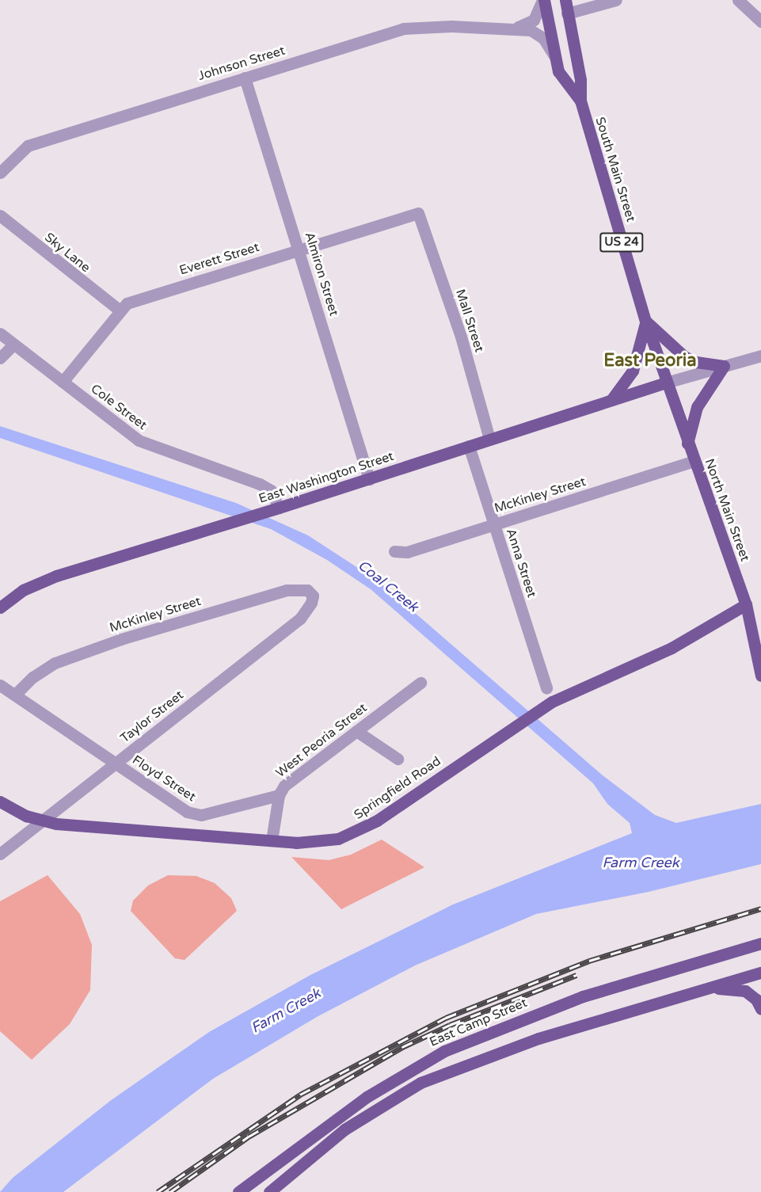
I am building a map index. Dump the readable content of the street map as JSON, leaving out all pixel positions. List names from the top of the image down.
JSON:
{
  "streets": {
    "main road": [
      "South Main Street",
      "US 24",
      "East Washington Street",
      "North Main Street",
      "Springfield Road",
      "East Camp Street"
    ],
    "street": [
      "Johnson Street",
      "Sky Lane",
      "Everett Street",
      "Almiron Street",
      "Mall Street",
      "Cole Street",
      "McKinley Street",
      "Anna Street",
      "Taylor Street",
      "West Peoria Street",
      "Floyd Street"
    ]
  },
  "crossings": [
    ["Johnson Street", "South Main Street"],
    ["Johnson Street", "Almiron Street"],
    ["South Main Street", "East Washington Street"],
    ["South Main Street", "North Main Street"],
    ["Sky Lane", "Everett Street"],
    ["Everett Street", "Almiron Street"],
    ["Everett Street", "Mall Street"],
    ["Everett Street", "Cole Street"],
    ["Almiron Street", "East Washington Street"],
    ["Mall Street", "East Washington Street"],
    ["Cole Street", "East Washington Street"],
    ["East Washington Street", "North Main Street"],
    ["East Washington Street", "Anna Street"],
    ["McKinley Street", "North Main Street"],
    ["McKinley Street", "Anna Street"],
    ["McKinley Street", "Taylor Street"],
    ["McKinley Street", "Floyd Street"],
    ["North Main Street", "Springfield Road"],
    ["Taylor Street", "Floyd Street"],
    ["Taylor Street", "Springfield Road"],
    ["West Peoria Street", "Floyd Street"],
    ["West Peoria Street", "Springfield Road"]
  ],
  "districts": ["East Peoria"],
  "water": ["Coal Creek", "Farm Creek"]
}
